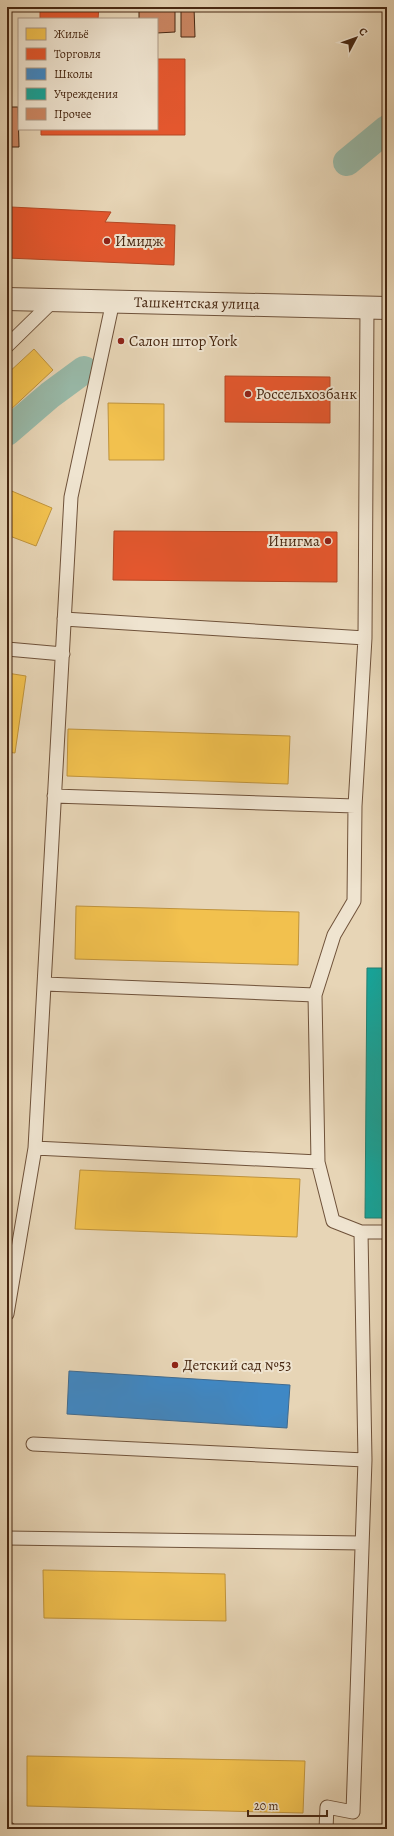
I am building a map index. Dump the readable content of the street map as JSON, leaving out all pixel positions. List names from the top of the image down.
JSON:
{
  "streets": {
    "street": ["Ташкентская улица"]
  },
  "places": [
    "Имидж",
    "Салон штор York",
    "Россельхозбанк",
    "Инигма",
    "Детский сад №53"
  ],
  "legend": [
    "Жильё",
    "Торговля",
    "Школы",
    "Учреждения",
    "Прочее"
  ],
  "scale_bar": "20 m",
  "north": "top right"
}
